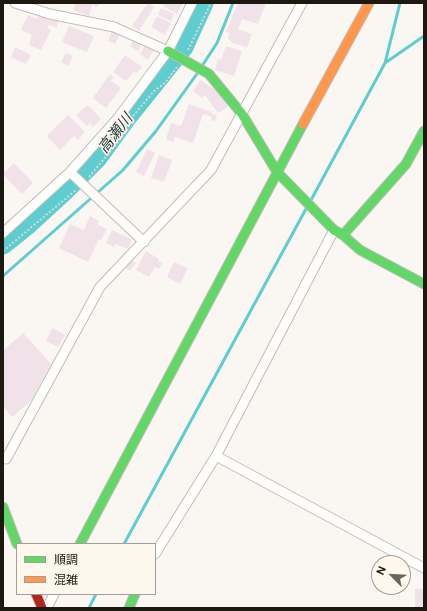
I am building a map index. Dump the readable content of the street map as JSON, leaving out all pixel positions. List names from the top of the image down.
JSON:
{
  "water": ["高瀬川"],
  "legend": ["順調", "混雑"],
  "north": "top left"
}
